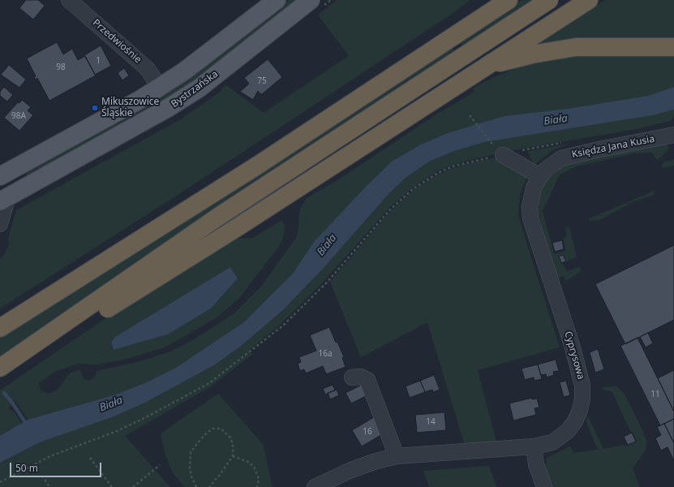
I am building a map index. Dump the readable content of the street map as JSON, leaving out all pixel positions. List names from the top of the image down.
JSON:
{
  "streets": {
    "main road": ["Bystrzańska"],
    "street": ["Przedwiośnie", "Księdza Jana Kusia", "Cyprysowa"]
  },
  "crossings": [
    ["Księdza Jana Kusia", "Cyprysowa"]
  ],
  "water": ["Biała"],
  "places": ["Mikuszowice Śląskie"],
  "house_numbers": [
    "1",
    "98",
    "75",
    "98A",
    "16a",
    "11",
    "14",
    "16"
  ],
  "scale_bar": "50 m"
}
